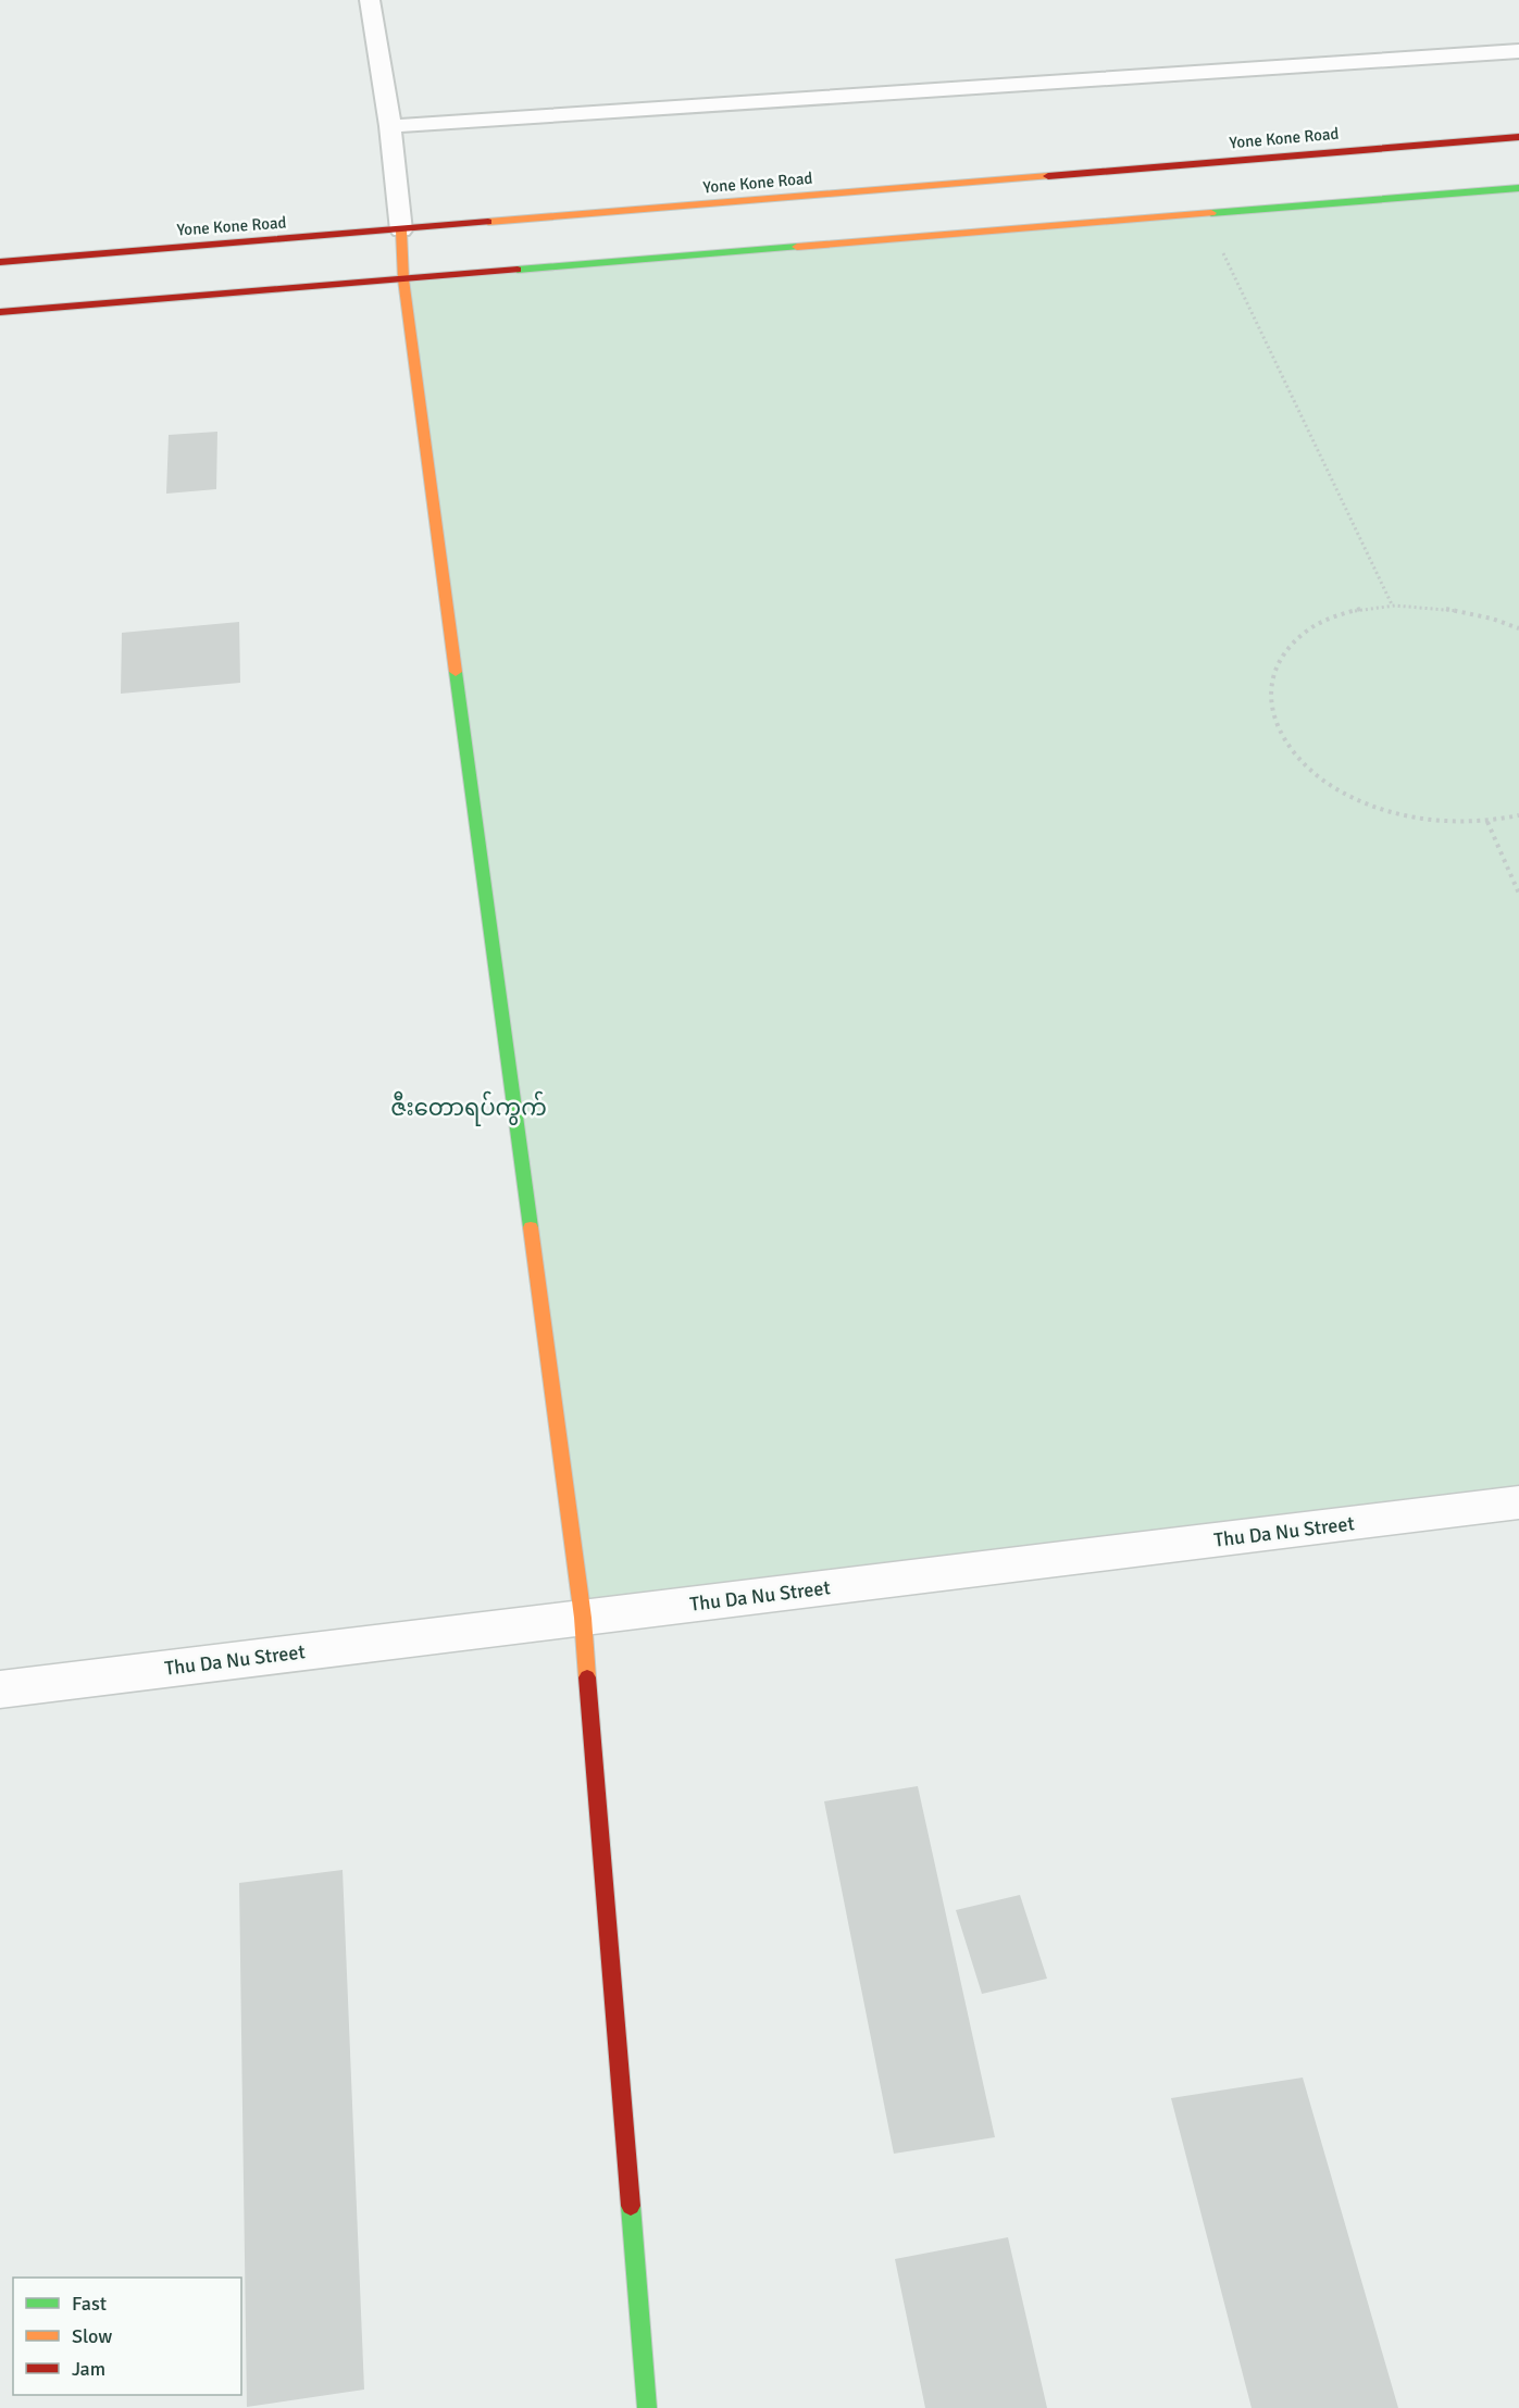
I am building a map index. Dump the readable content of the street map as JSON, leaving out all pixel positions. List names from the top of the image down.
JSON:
{
  "streets": {
    "street": ["Yone Kone Road", "Thu Da Nu Street"]
  },
  "districts": ["ဇီးတောရပ်ကွက်"],
  "legend": ["Fast", "Slow", "Jam"]
}
